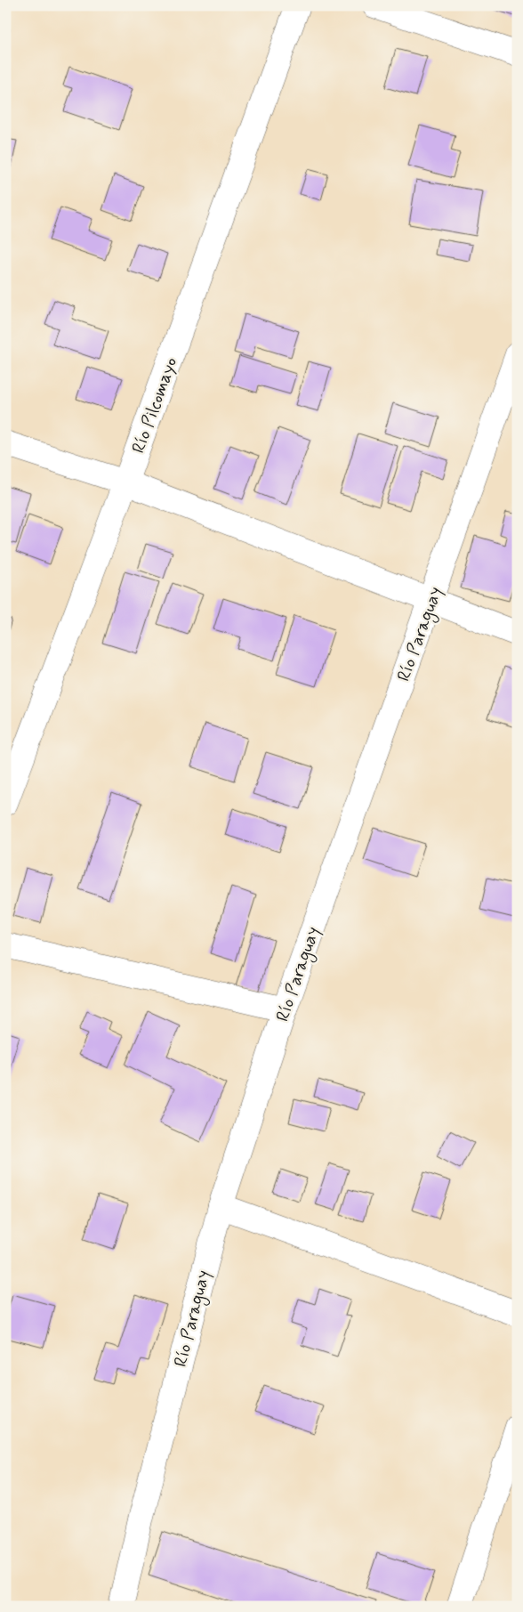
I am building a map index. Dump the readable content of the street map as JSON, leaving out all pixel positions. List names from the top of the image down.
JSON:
{
  "streets": {
    "street": ["Río Pilcomayo", "Río Paraguay"]
  }
}
